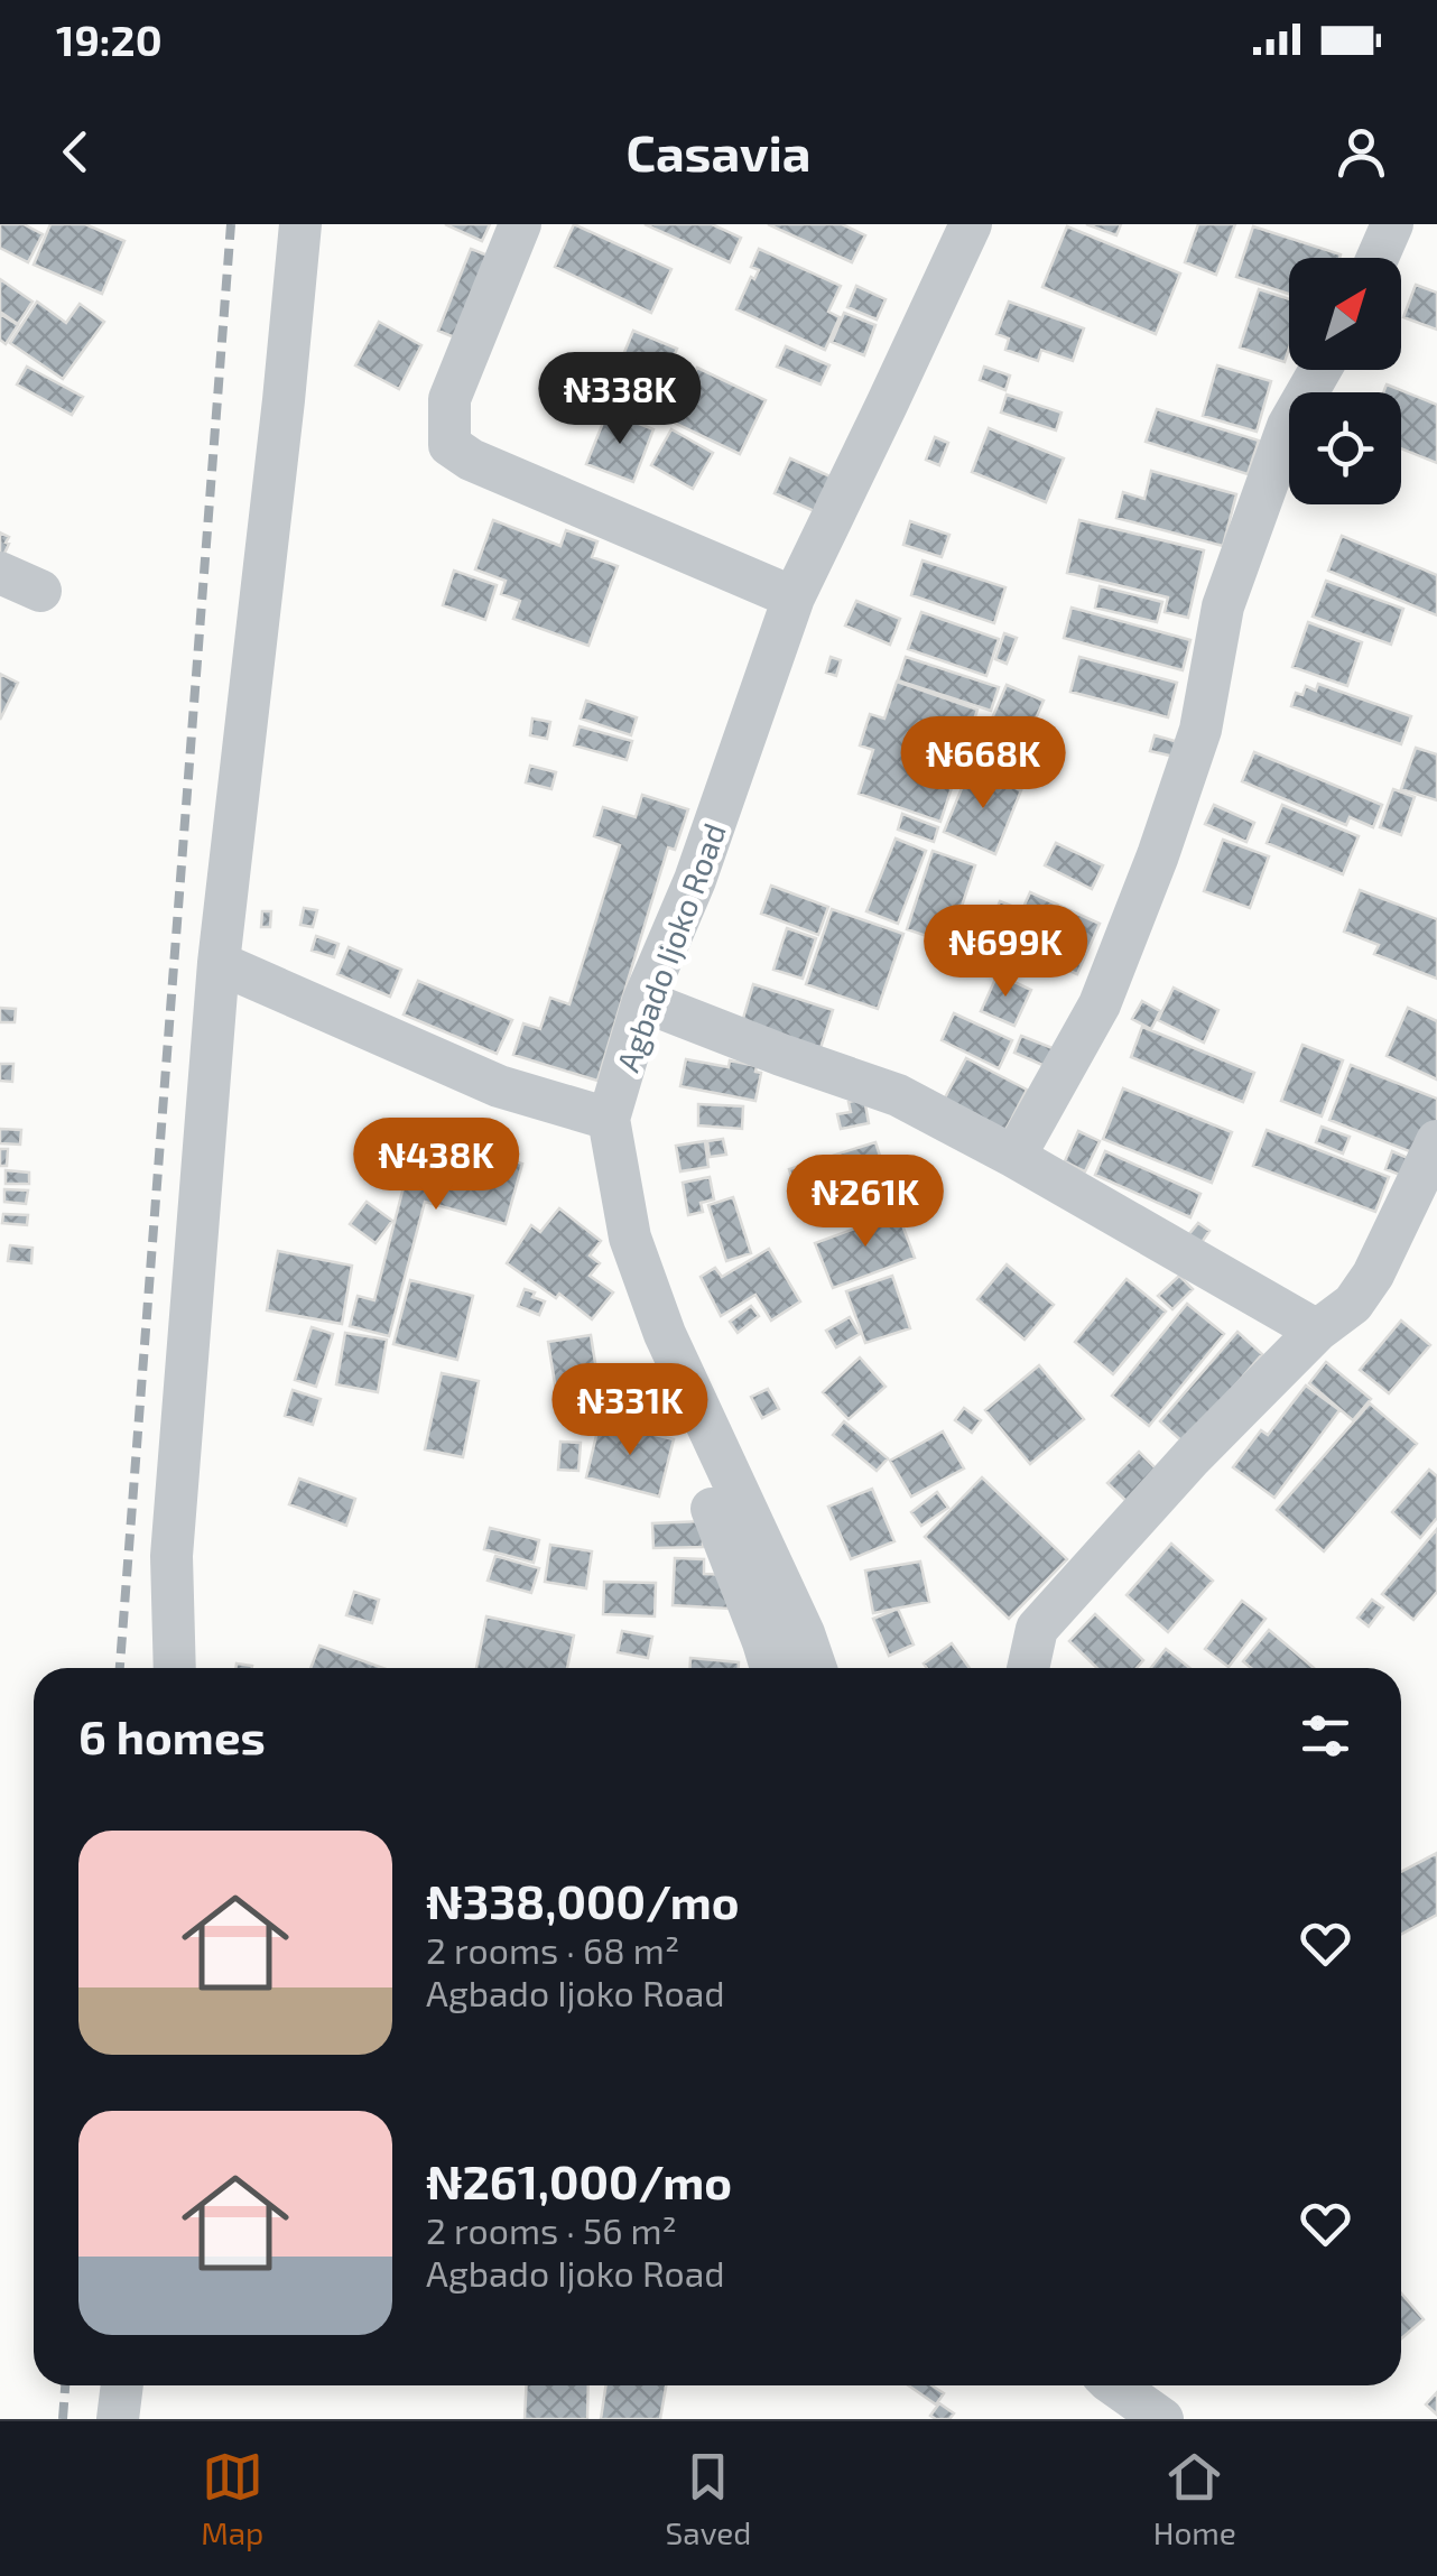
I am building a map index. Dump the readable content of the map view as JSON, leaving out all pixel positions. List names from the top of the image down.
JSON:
{
  "streets": {
    "street": ["Agbado Ijoko Road"]
  },
  "north": "top right",
  "page": {
    "status": "19:20",
    "header": "Casavia",
    "price": [
      "₦338K",
      "₦668K",
      "₦699K",
      "₦438K",
      "₦261K",
      "₦331K"
    ],
    "heading": "6 homes",
    "list": [
      {
        "name": "₦338,000/mo",
        "note": "2 rooms · 68 m² · Agbado Ijoko Road"
      },
      {
        "name": "₦261,000/mo",
        "note": "2 rooms · 56 m² · Agbado Ijoko Road"
      }
    ],
    "tabs": ["Map", "Saved", "Home"]
  }
}
